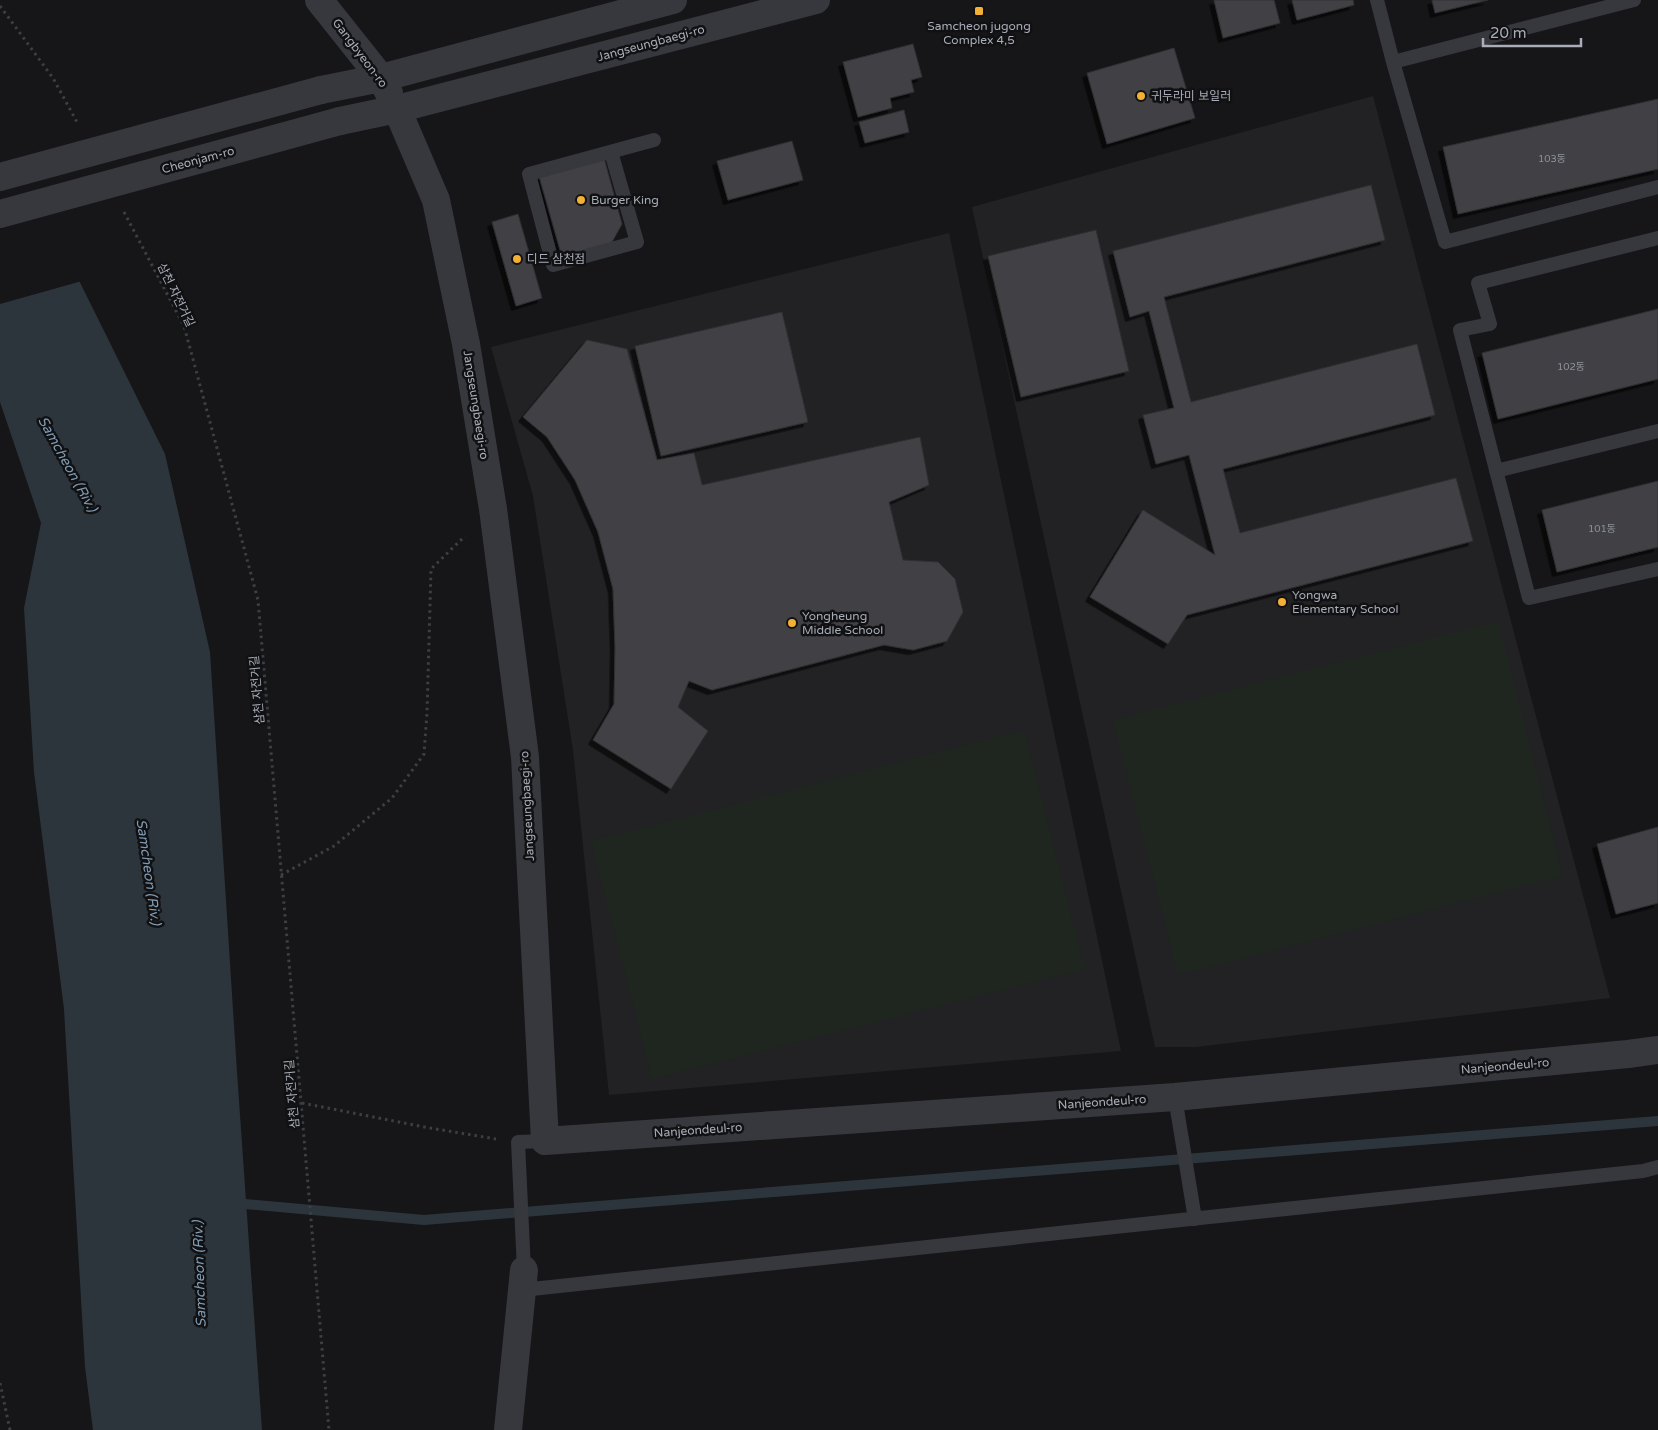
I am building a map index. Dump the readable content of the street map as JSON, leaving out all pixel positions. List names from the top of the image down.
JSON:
{
  "streets": {
    "street": [
      "Jangseungbaegi-ro",
      "Gangbyeon-ro",
      "Cheonjam-ro",
      "Nanjeondeul-ro"
    ],
    "path": ["삼천 자전거길"]
  },
  "crossings": [
    ["Jangseungbaegi-ro", "Gangbyeon-ro"],
    ["Jangseungbaegi-ro", "Cheonjam-ro"],
    ["Jangseungbaegi-ro", "Nanjeondeul-ro"],
    ["Gangbyeon-ro", "Cheonjam-ro"]
  ],
  "water": ["Samcheon (Riv.)"],
  "places": {
    "transit": ["Samcheon jugong Complex 4,5"],
    "other": [
      "귀두라미 보일러",
      "Burger King",
      "디드 삼천점",
      "Yongwa Elementary School",
      "Yongheung Middle School"
    ]
  },
  "house_numbers": ["103동", "102동", "101동"],
  "scale_bar": "20 m"
}
